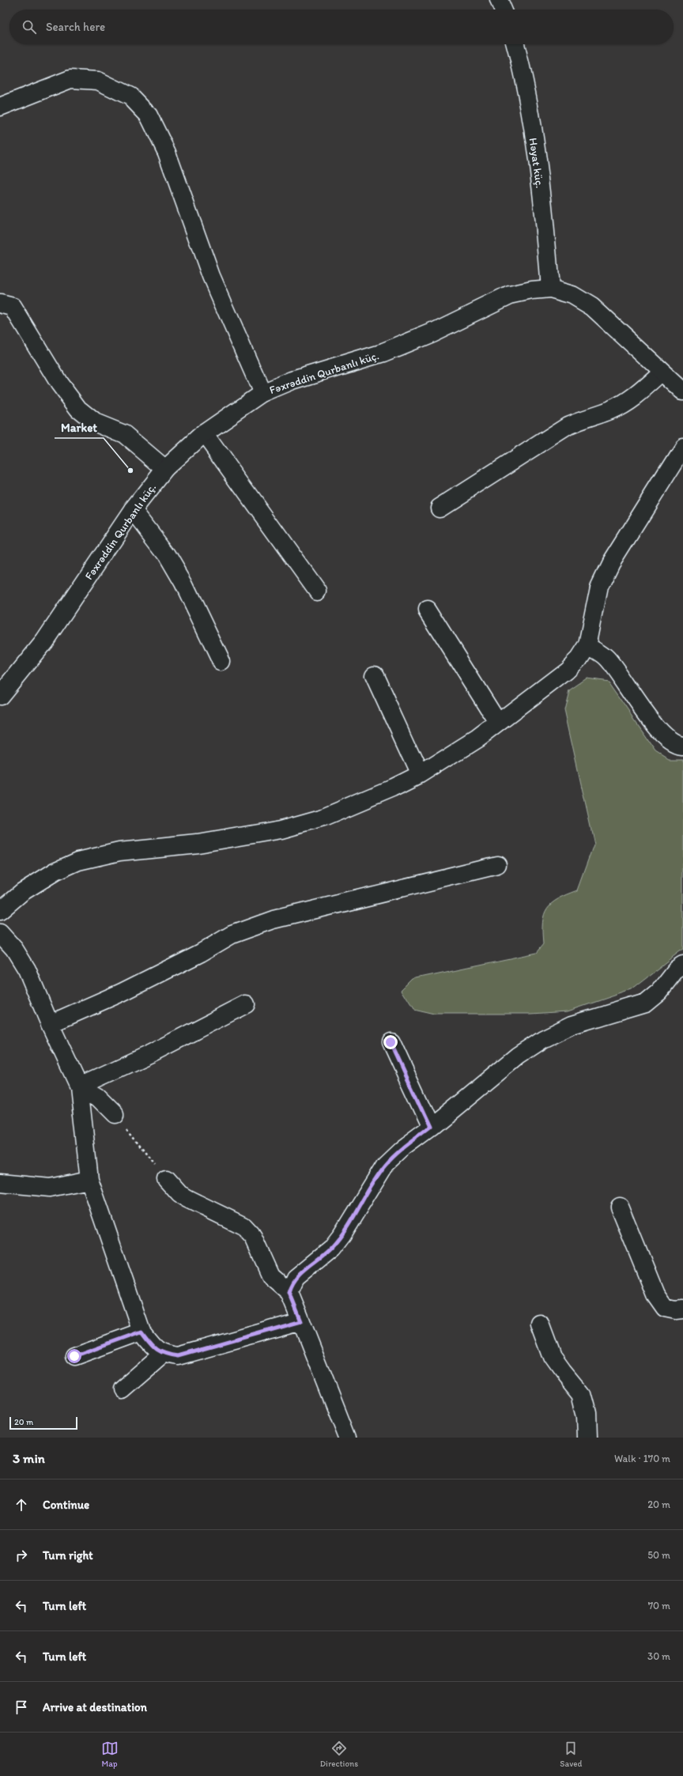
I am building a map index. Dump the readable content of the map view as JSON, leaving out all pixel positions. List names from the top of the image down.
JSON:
{
  "streets": {
    "street": ["Həyat küç.", "Fəxrəddin Qurbanlı küç."]
  },
  "crossings": [
    ["Həyat küç.", "Fəxrəddin Qurbanlı küç."]
  ],
  "places": ["Market"],
  "scale_bar": "20 m",
  "page": {
    "search": "Search here",
    "scale": "20 m",
    "heading": ["3 min", "Walk · 170 m"],
    "list": [
      ["Continue", "20 m"],
      ["Turn right", "50 m"],
      ["Turn left", "70 m"],
      ["Turn left", "30 m"],
      "Arrive at destination"
    ],
    "nav": ["Map", "Directions", "Saved"]
  }
}
